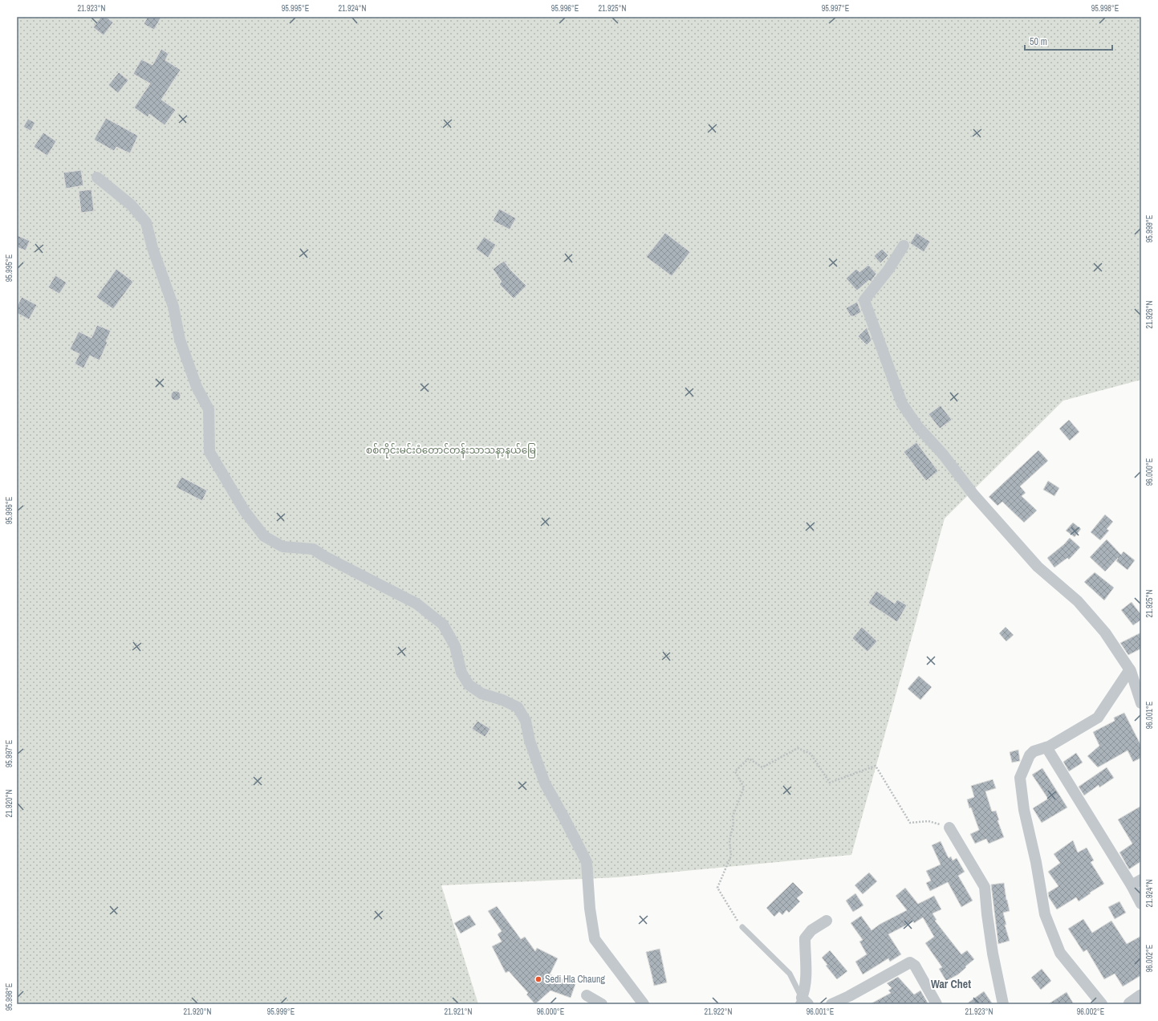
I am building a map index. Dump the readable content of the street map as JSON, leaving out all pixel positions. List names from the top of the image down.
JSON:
{
  "districts": ["War Chet"],
  "parks": ["စစ်ကိုင်းမင်းဝံတောင်တန်းသာသနာ့နယ်မြေ"],
  "places": ["Sedi Hla Chaung"],
  "scale_bar": "50 m",
  "coordinates": [
    "21.923°N",
    "95.995°E",
    "21.924°N",
    "95.996°E",
    "21.925°N",
    "95.997°E",
    "95.998°E",
    "95.999°E",
    "21.926°N",
    "96.000°E",
    "96.001°E",
    "21.920°N",
    "96.002°E",
    "21.921°N",
    "21.922°N"
  ]
}
